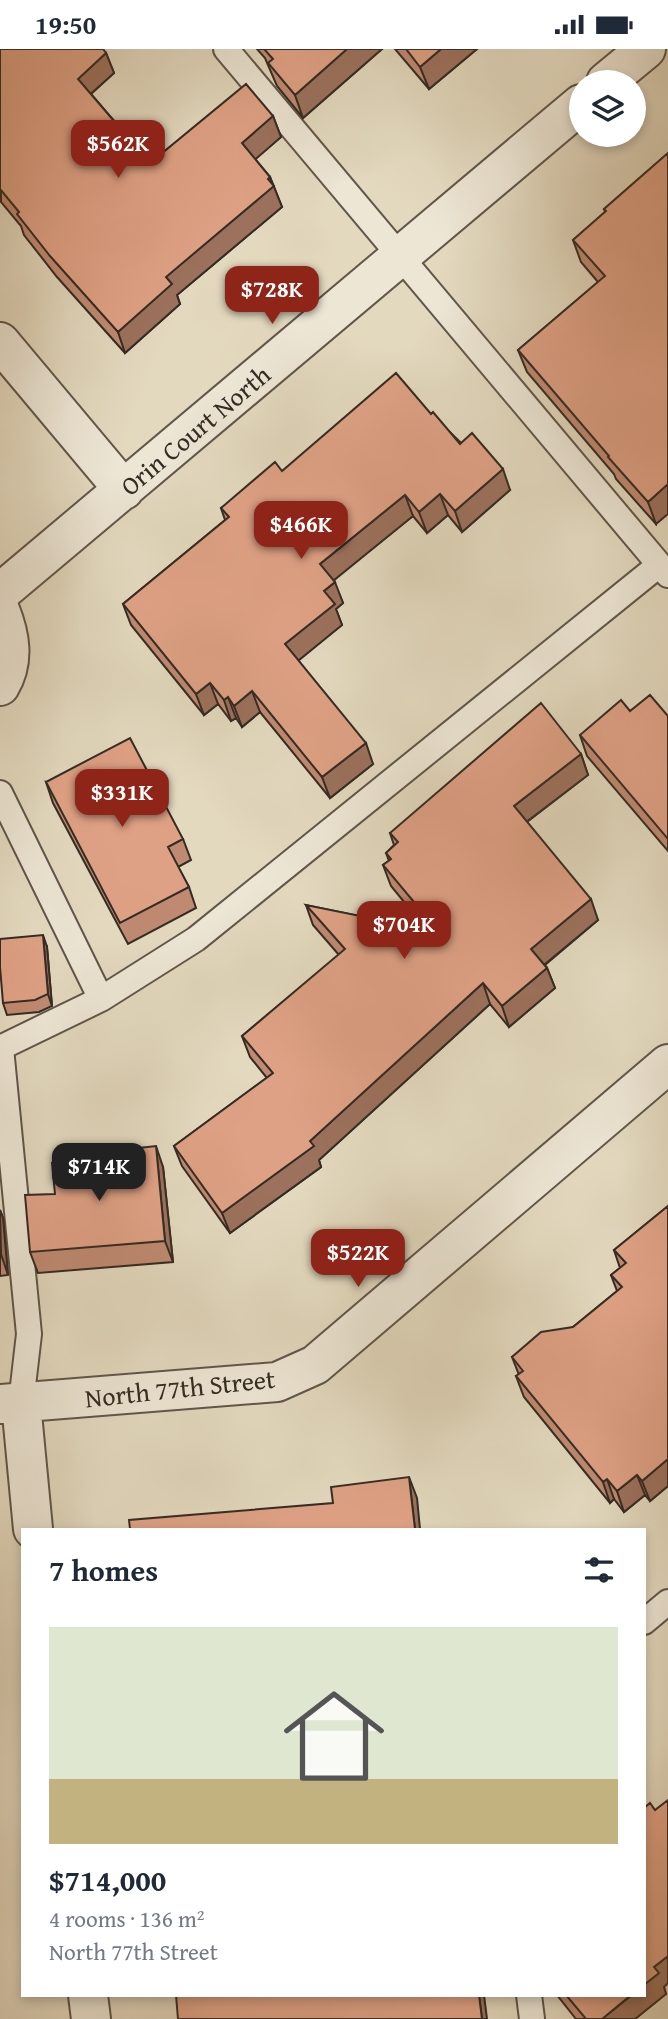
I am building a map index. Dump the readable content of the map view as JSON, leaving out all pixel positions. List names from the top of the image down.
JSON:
{
  "streets": {
    "street": ["Orin Court North", "North 77th Street"]
  },
  "page": {
    "status": "19:50",
    "price": [
      "$562K",
      "$728K",
      "$466K",
      "$331K",
      "$704K",
      "$714K",
      "$522K"
    ],
    "heading": "7 homes",
    "list": [
      {
        "name": "$714,000",
        "note": "4 rooms · 136 m² · North 77th Street"
      }
    ]
  }
}
